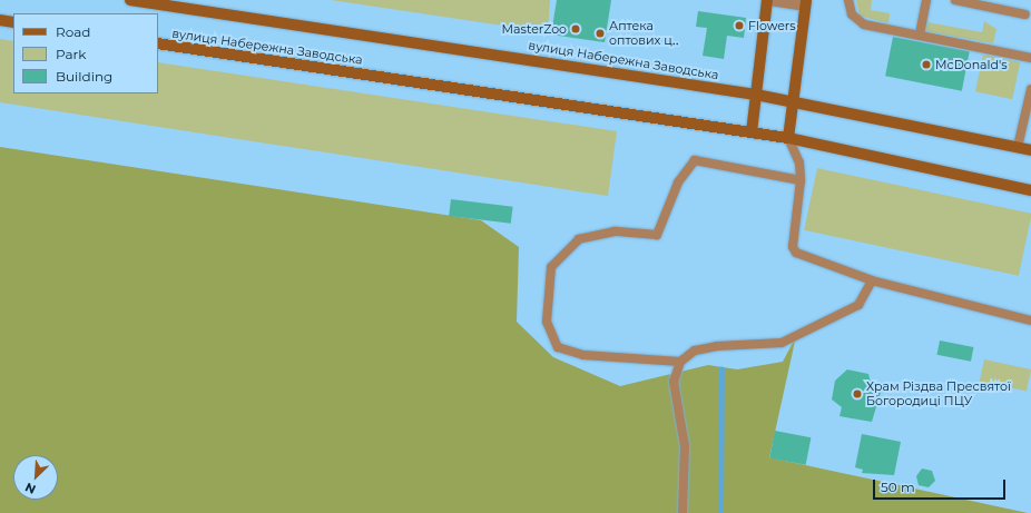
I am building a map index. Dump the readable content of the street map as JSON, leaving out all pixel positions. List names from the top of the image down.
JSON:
{
  "streets": {
    "main road": ["вулиця Набережна Заводська"]
  },
  "places": [
    "Flowers",
    "MasterZoo",
    "Аптека оптових ц‥",
    "McDonald's",
    "Храм Різдва Пресвятої Богородиці ПЦУ"
  ],
  "legend": ["Road", "Park", "Building"],
  "scale_bar": "50 m",
  "north": "bottom left"
}
